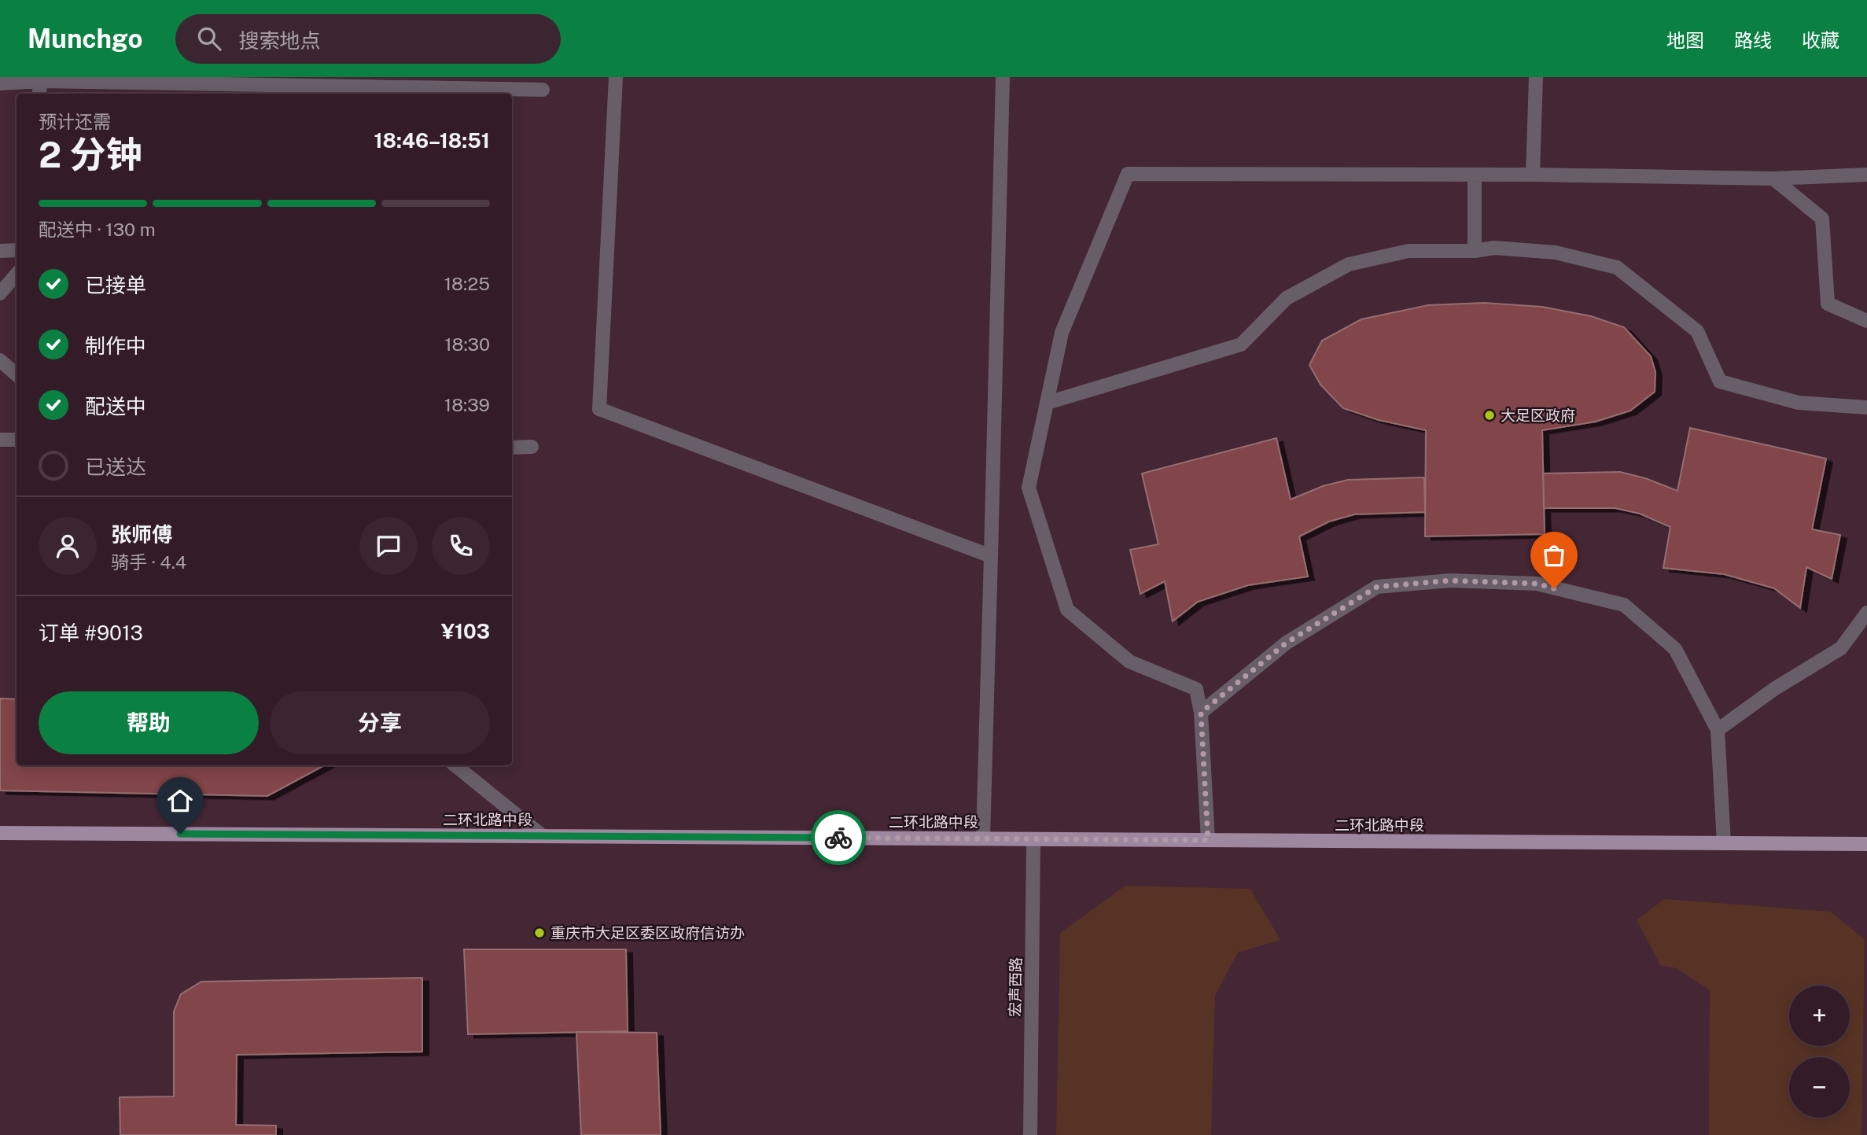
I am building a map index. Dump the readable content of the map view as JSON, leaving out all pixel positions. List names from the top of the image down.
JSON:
{
  "streets": {
    "main road": ["二环北路中段"],
    "street": ["宏声西路"]
  },
  "crossings": [
    ["二环北路中段", "宏声西路"]
  ],
  "places": ["大足区政府", "重庆市大足区委区政府信访办"],
  "page": {
    "header": "Munchgo",
    "search": "搜索地点",
    "nav": ["地图", "路线", "收藏"],
    "heading": ["2 分钟", "预计还需", "18:46–18:51"],
    "panel": [
      "张师傅",
      "骑手 · 4.4",
      "订单 #9013",
      "¥103"
    ],
    "bar": "配送中 · 130 m",
    "list": [
      ["已接单", "18:25"],
      ["制作中", "18:30"],
      ["配送中", "18:39"],
      "已送达"
    ],
    "buttons": ["帮助", "分享"],
    "map_buttons": ["+", "−"]
  }
}
